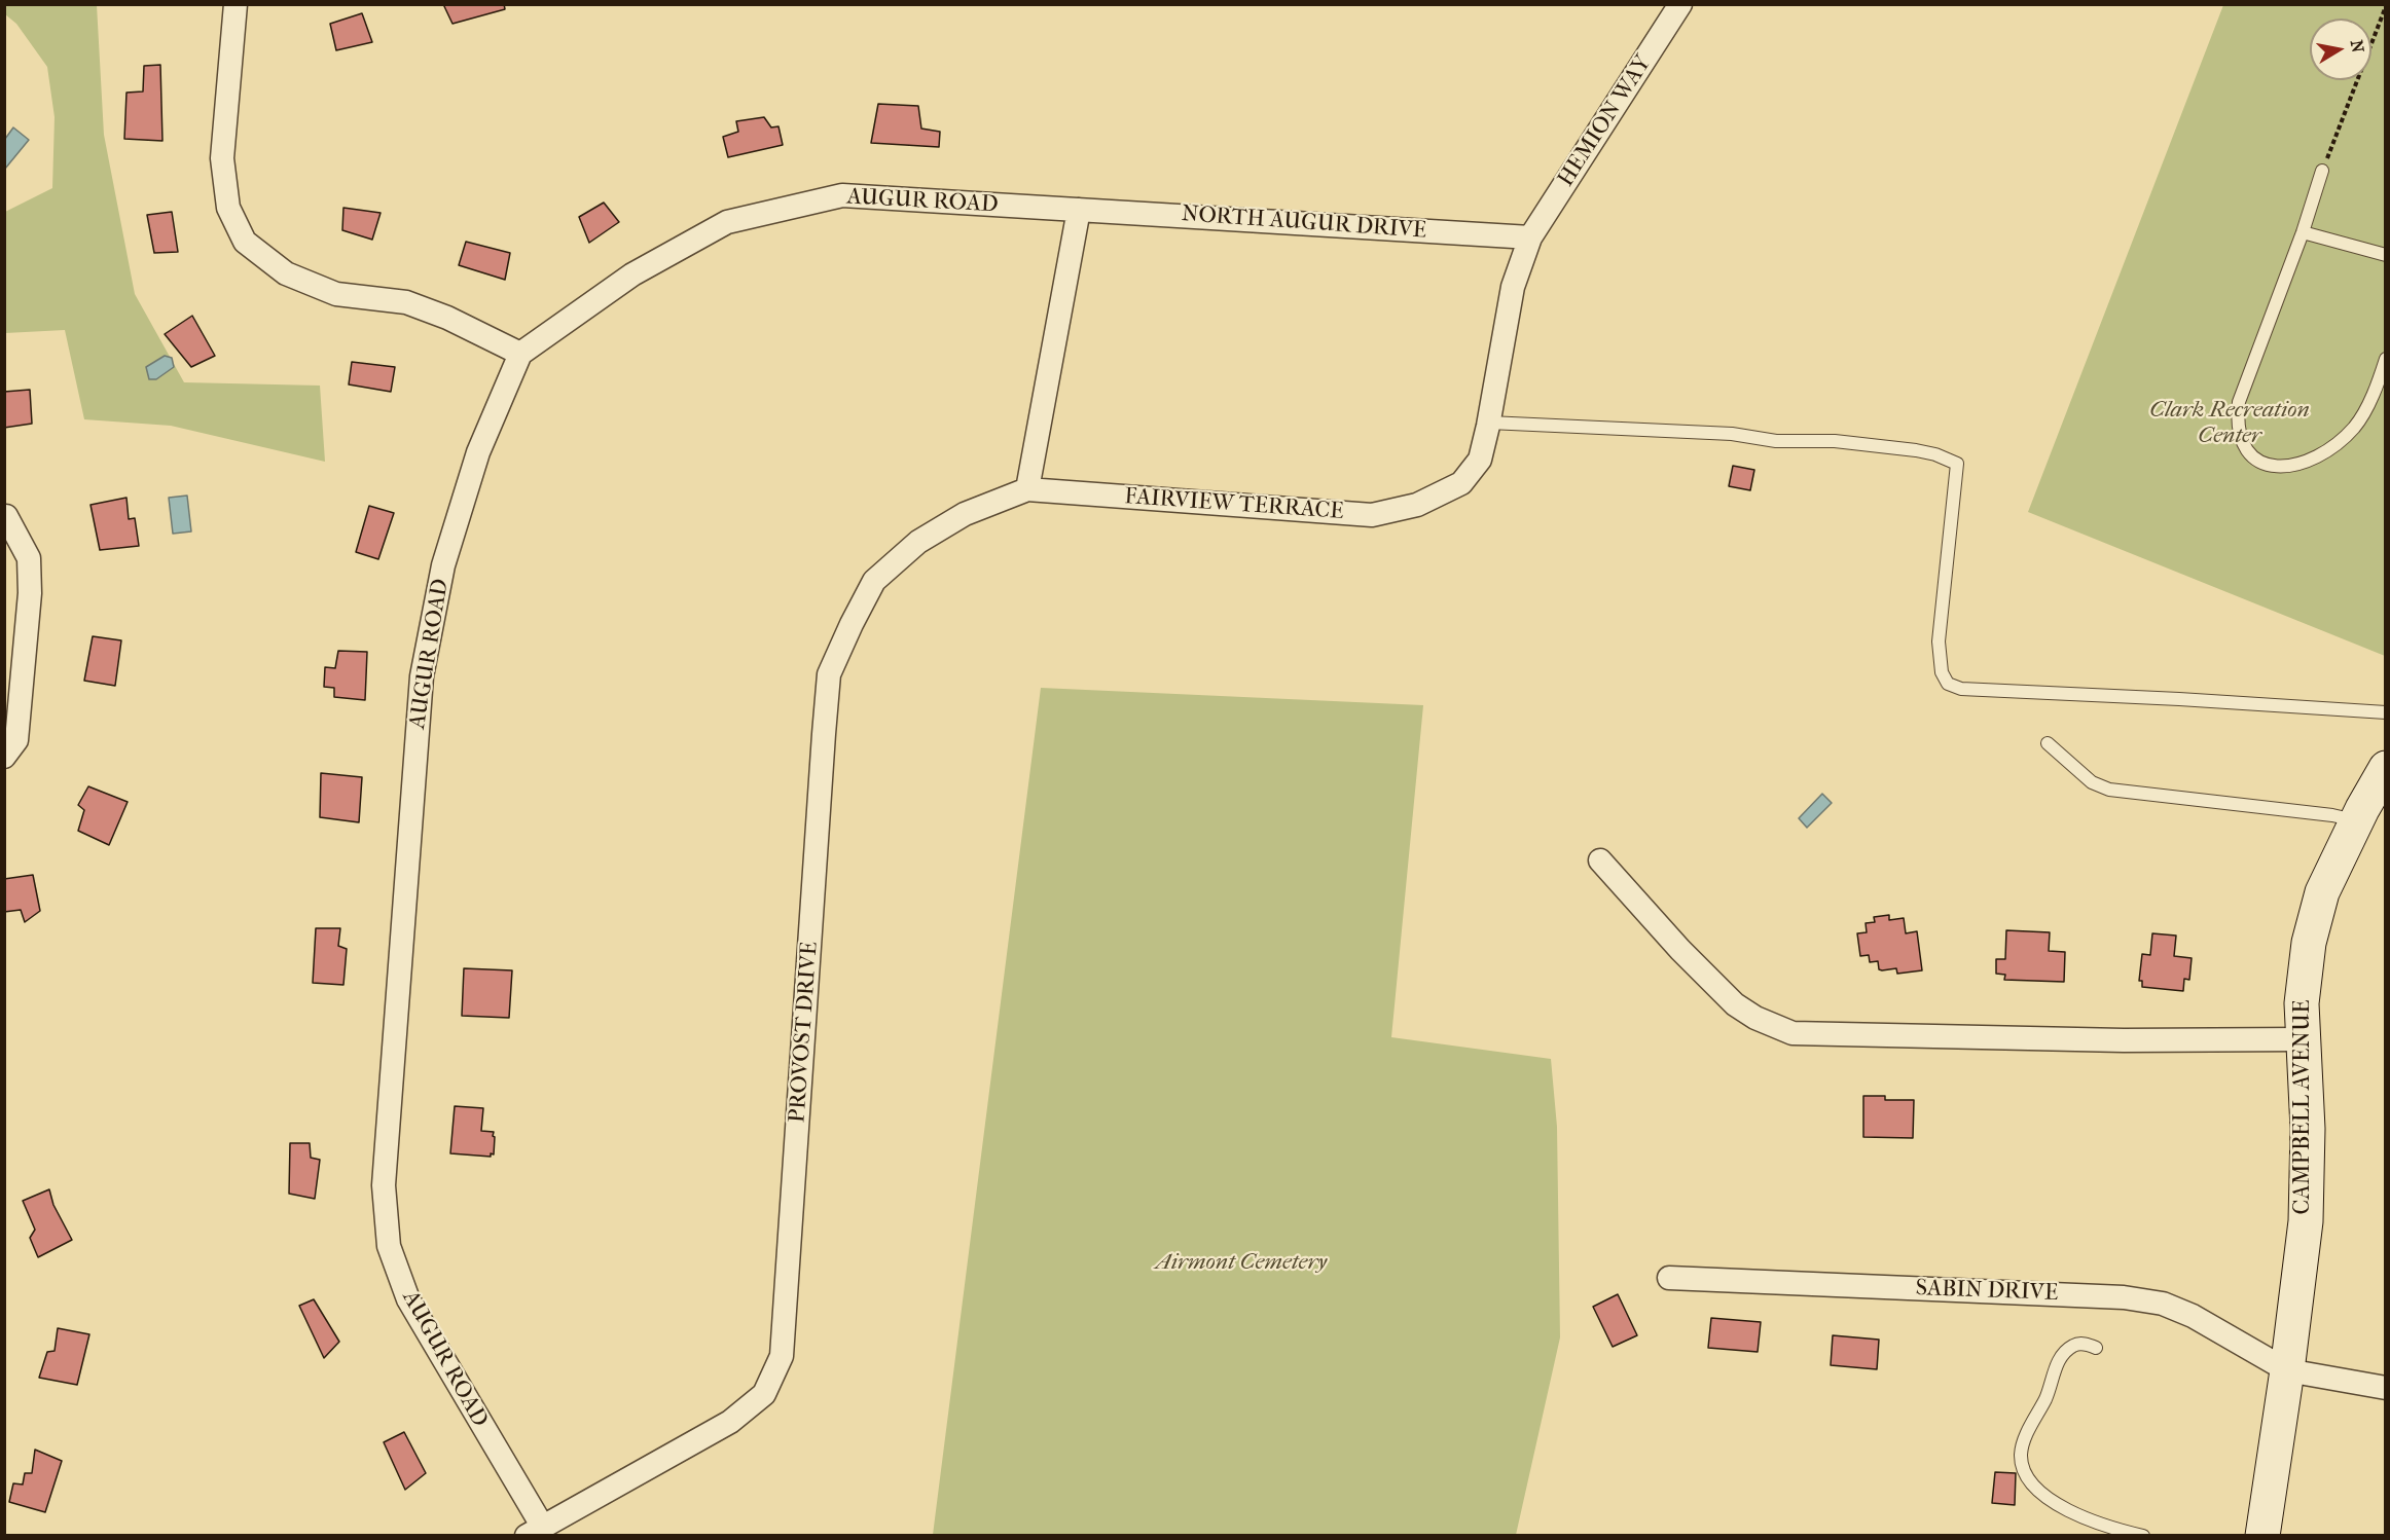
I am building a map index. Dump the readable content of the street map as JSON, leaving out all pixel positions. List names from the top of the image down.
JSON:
{
  "streets": {
    "street": [
      "HEMION WAY",
      "AUGUR ROAD",
      "NORTH AUGUR DRIVE",
      "FAIRVIEW TERRACE",
      "PROVOST DRIVE",
      "CAMPBELL AVENUE",
      "SABIN DRIVE"
    ]
  },
  "crossings": [
    ["HEMION WAY", "NORTH AUGUR DRIVE"],
    ["HEMION WAY", "FAIRVIEW TERRACE"],
    ["AUGUR ROAD", "NORTH AUGUR DRIVE"],
    ["AUGUR ROAD", "PROVOST DRIVE"],
    ["NORTH AUGUR DRIVE", "FAIRVIEW TERRACE"],
    ["FAIRVIEW TERRACE", "PROVOST DRIVE"],
    ["CAMPBELL AVENUE", "SABIN DRIVE"]
  ],
  "parks": ["Clark Recreation Center", "Airmont Cemetery"],
  "north": "right"
}
